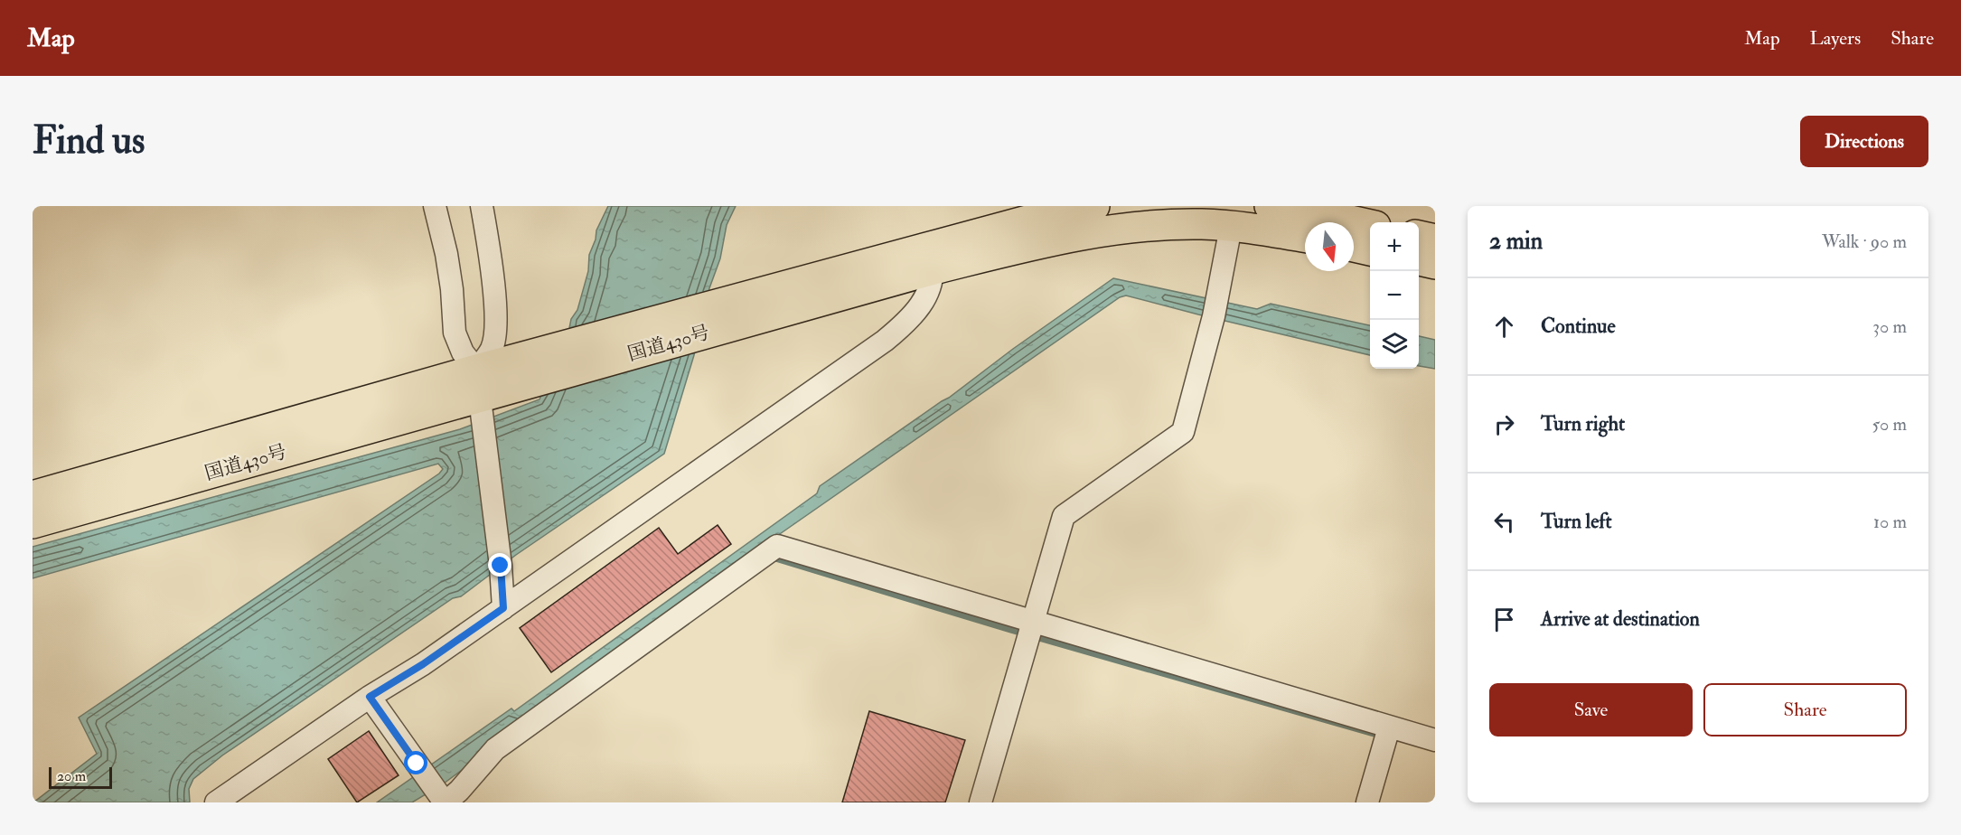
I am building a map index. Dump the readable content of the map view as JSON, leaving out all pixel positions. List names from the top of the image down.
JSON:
{
  "streets": {
    "highway": ["国道430号"]
  },
  "scale_bar": "20 m",
  "north": "bottom",
  "page": {
    "header": "Map",
    "nav": ["Map", "Layers", "Share"],
    "buttons": [
      "Directions",
      ["Save", "Share"]
    ],
    "title": "Find us",
    "heading": ["2 min", "Walk · 90 m"],
    "map_buttons": ["+", "−"],
    "list": [
      ["Continue", "30 m"],
      ["Turn right", "50 m"],
      ["Turn left", "10 m"],
      "Arrive at destination"
    ],
    "scale": "20 m"
  }
}
